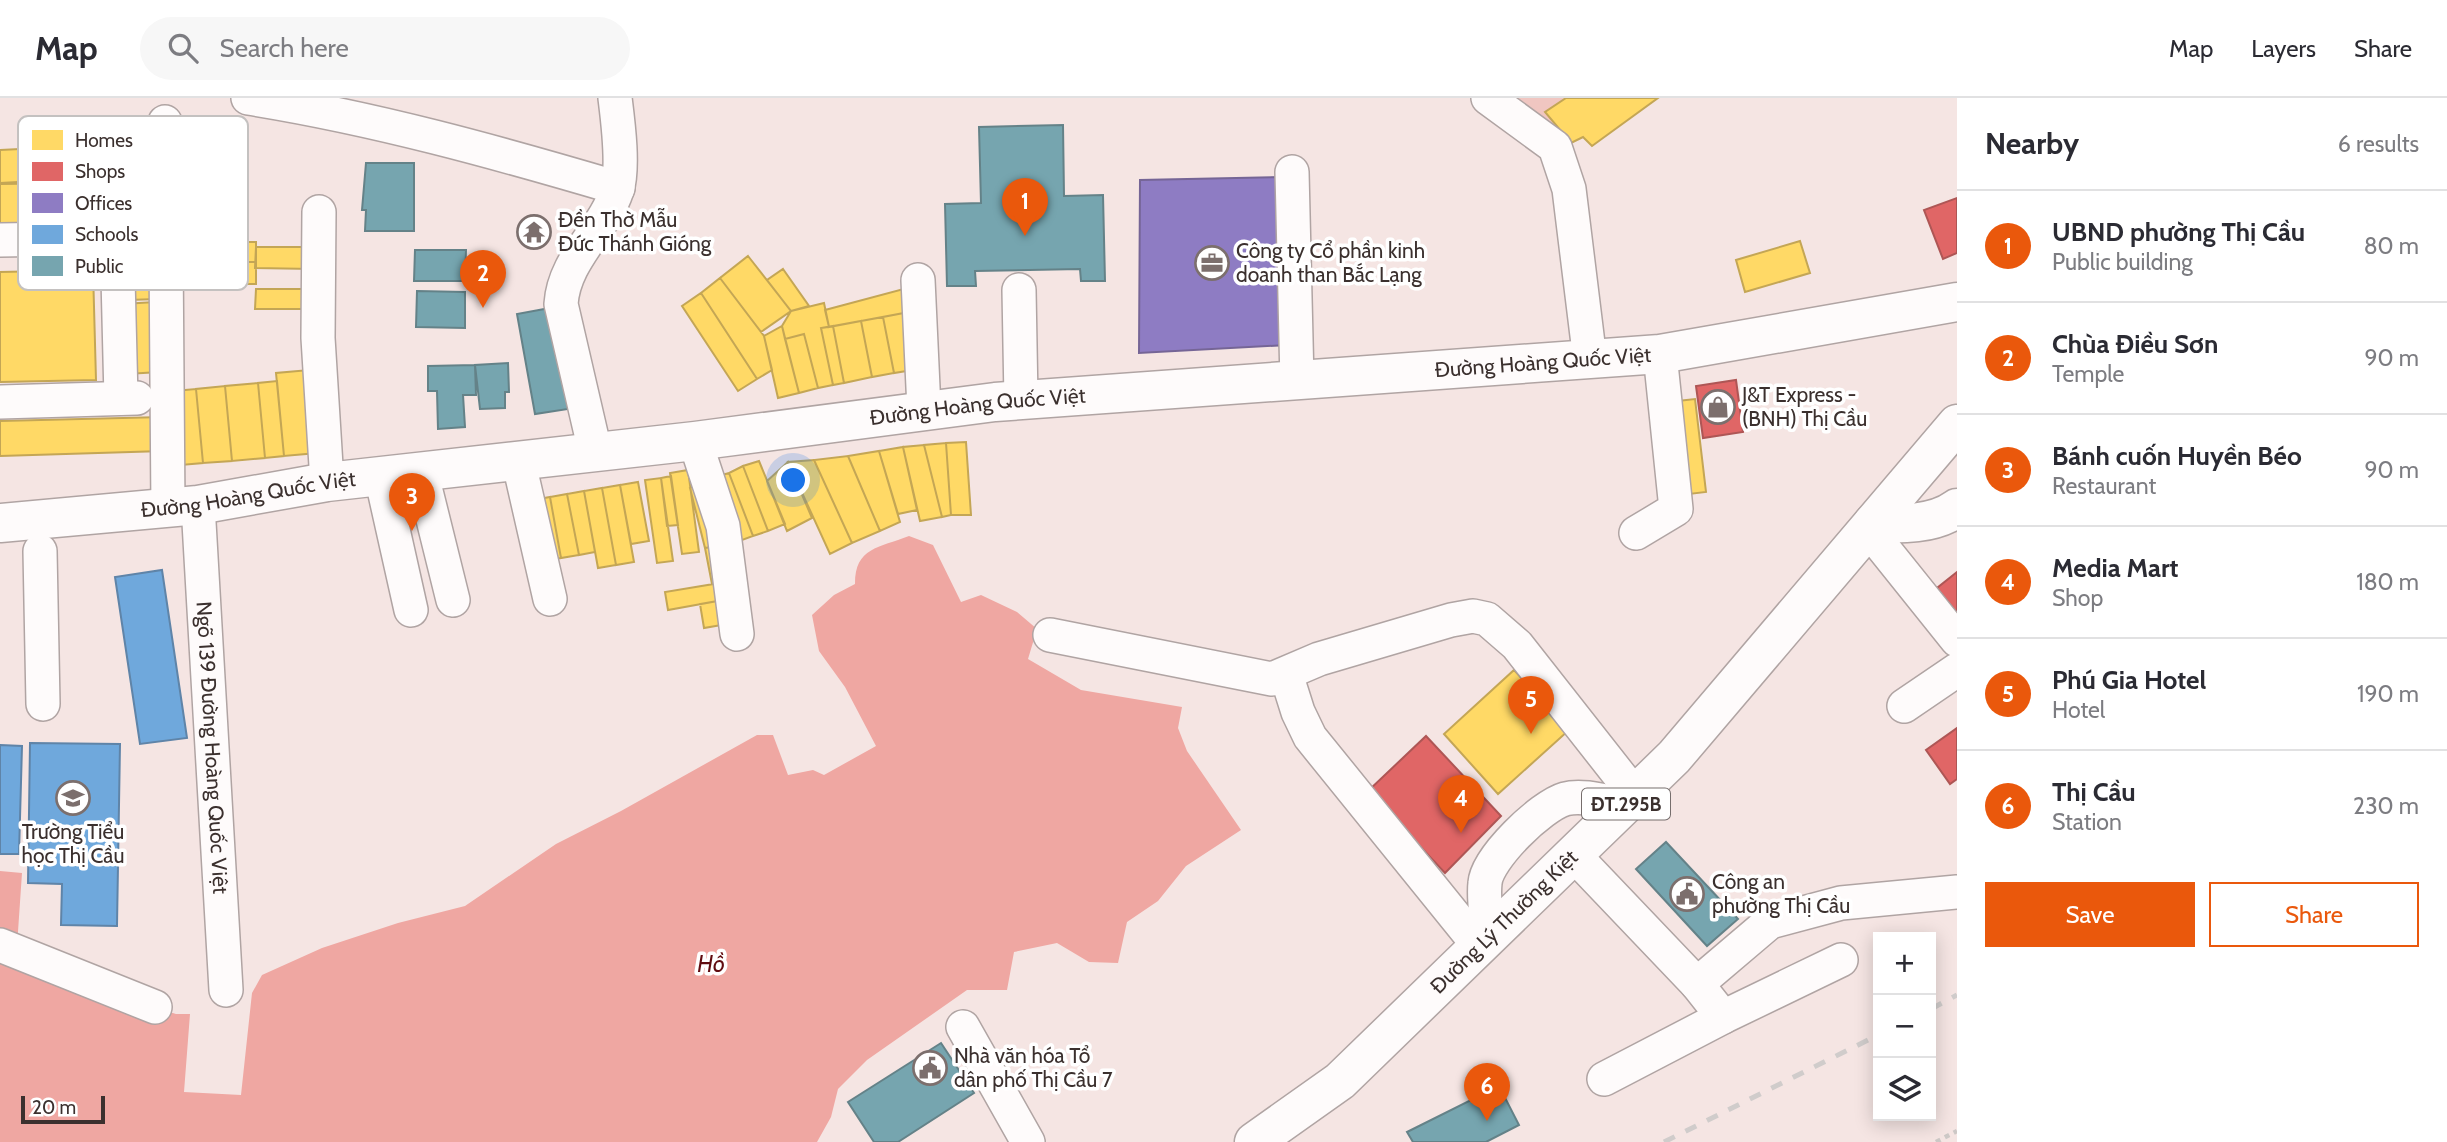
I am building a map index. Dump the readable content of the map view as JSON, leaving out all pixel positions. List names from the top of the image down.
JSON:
{
  "streets": {
    "main road": ["Đường Hoàng Quốc Việt", "ĐT.295B", "Đường Lý Thường Kiệt"],
    "street": ["Ngõ 139 Đường Hoàng Quốc Việt"]
  },
  "crossings": [
    ["Đường Hoàng Quốc Việt", "Ngõ 139 Đường Hoàng Quốc Việt"]
  ],
  "water": ["Hồ"],
  "places": {
    "temple": ["Đền Thờ Mẫu Đức Thánh Gióng"],
    "office": ["Công ty Cổ phần kinh doanh than Bắc Lạng"],
    "shop": ["J&T Express - (BNH) Thị Cầu"],
    "school or university": ["Trường Tiểu học Thị Cầu"],
    "public building": ["Công an phường Thị Cầu", "Nhà văn hóa Tổ dân phố Thị Cầu 7"]
  },
  "legend": [
    "Homes",
    "Shops",
    "Offices",
    "Schools",
    "Public"
  ],
  "scale_bar": "20 m",
  "page": {
    "header": "Map",
    "search": "Search here",
    "nav": ["Map", "Layers", "Share"],
    "heading": ["Nearby", "6 results"],
    "pins": [
      "1",
      "2",
      "3",
      "5",
      "4",
      "6"
    ],
    "list": [
      {
        "mark": "1",
        "name": "UBND phường Thị Cầu",
        "note": "Public building",
        "value": "80 m"
      },
      {
        "mark": "2",
        "name": "Chùa Điều Sơn",
        "note": "Temple",
        "value": "90 m"
      },
      {
        "mark": "3",
        "name": "Bánh cuốn Huyền Béo",
        "note": "Restaurant",
        "value": "90 m"
      },
      {
        "mark": "4",
        "name": "Media Mart",
        "note": "Shop",
        "value": "180 m"
      },
      {
        "mark": "5",
        "name": "Phú Gia Hotel",
        "note": "Hotel",
        "value": "190 m"
      },
      {
        "mark": "6",
        "name": "Thị Cầu",
        "note": "Station",
        "value": "230 m"
      }
    ],
    "buttons": ["Save", "Share"],
    "map_buttons": ["+", "−"],
    "scale": "20 m"
  }
}
